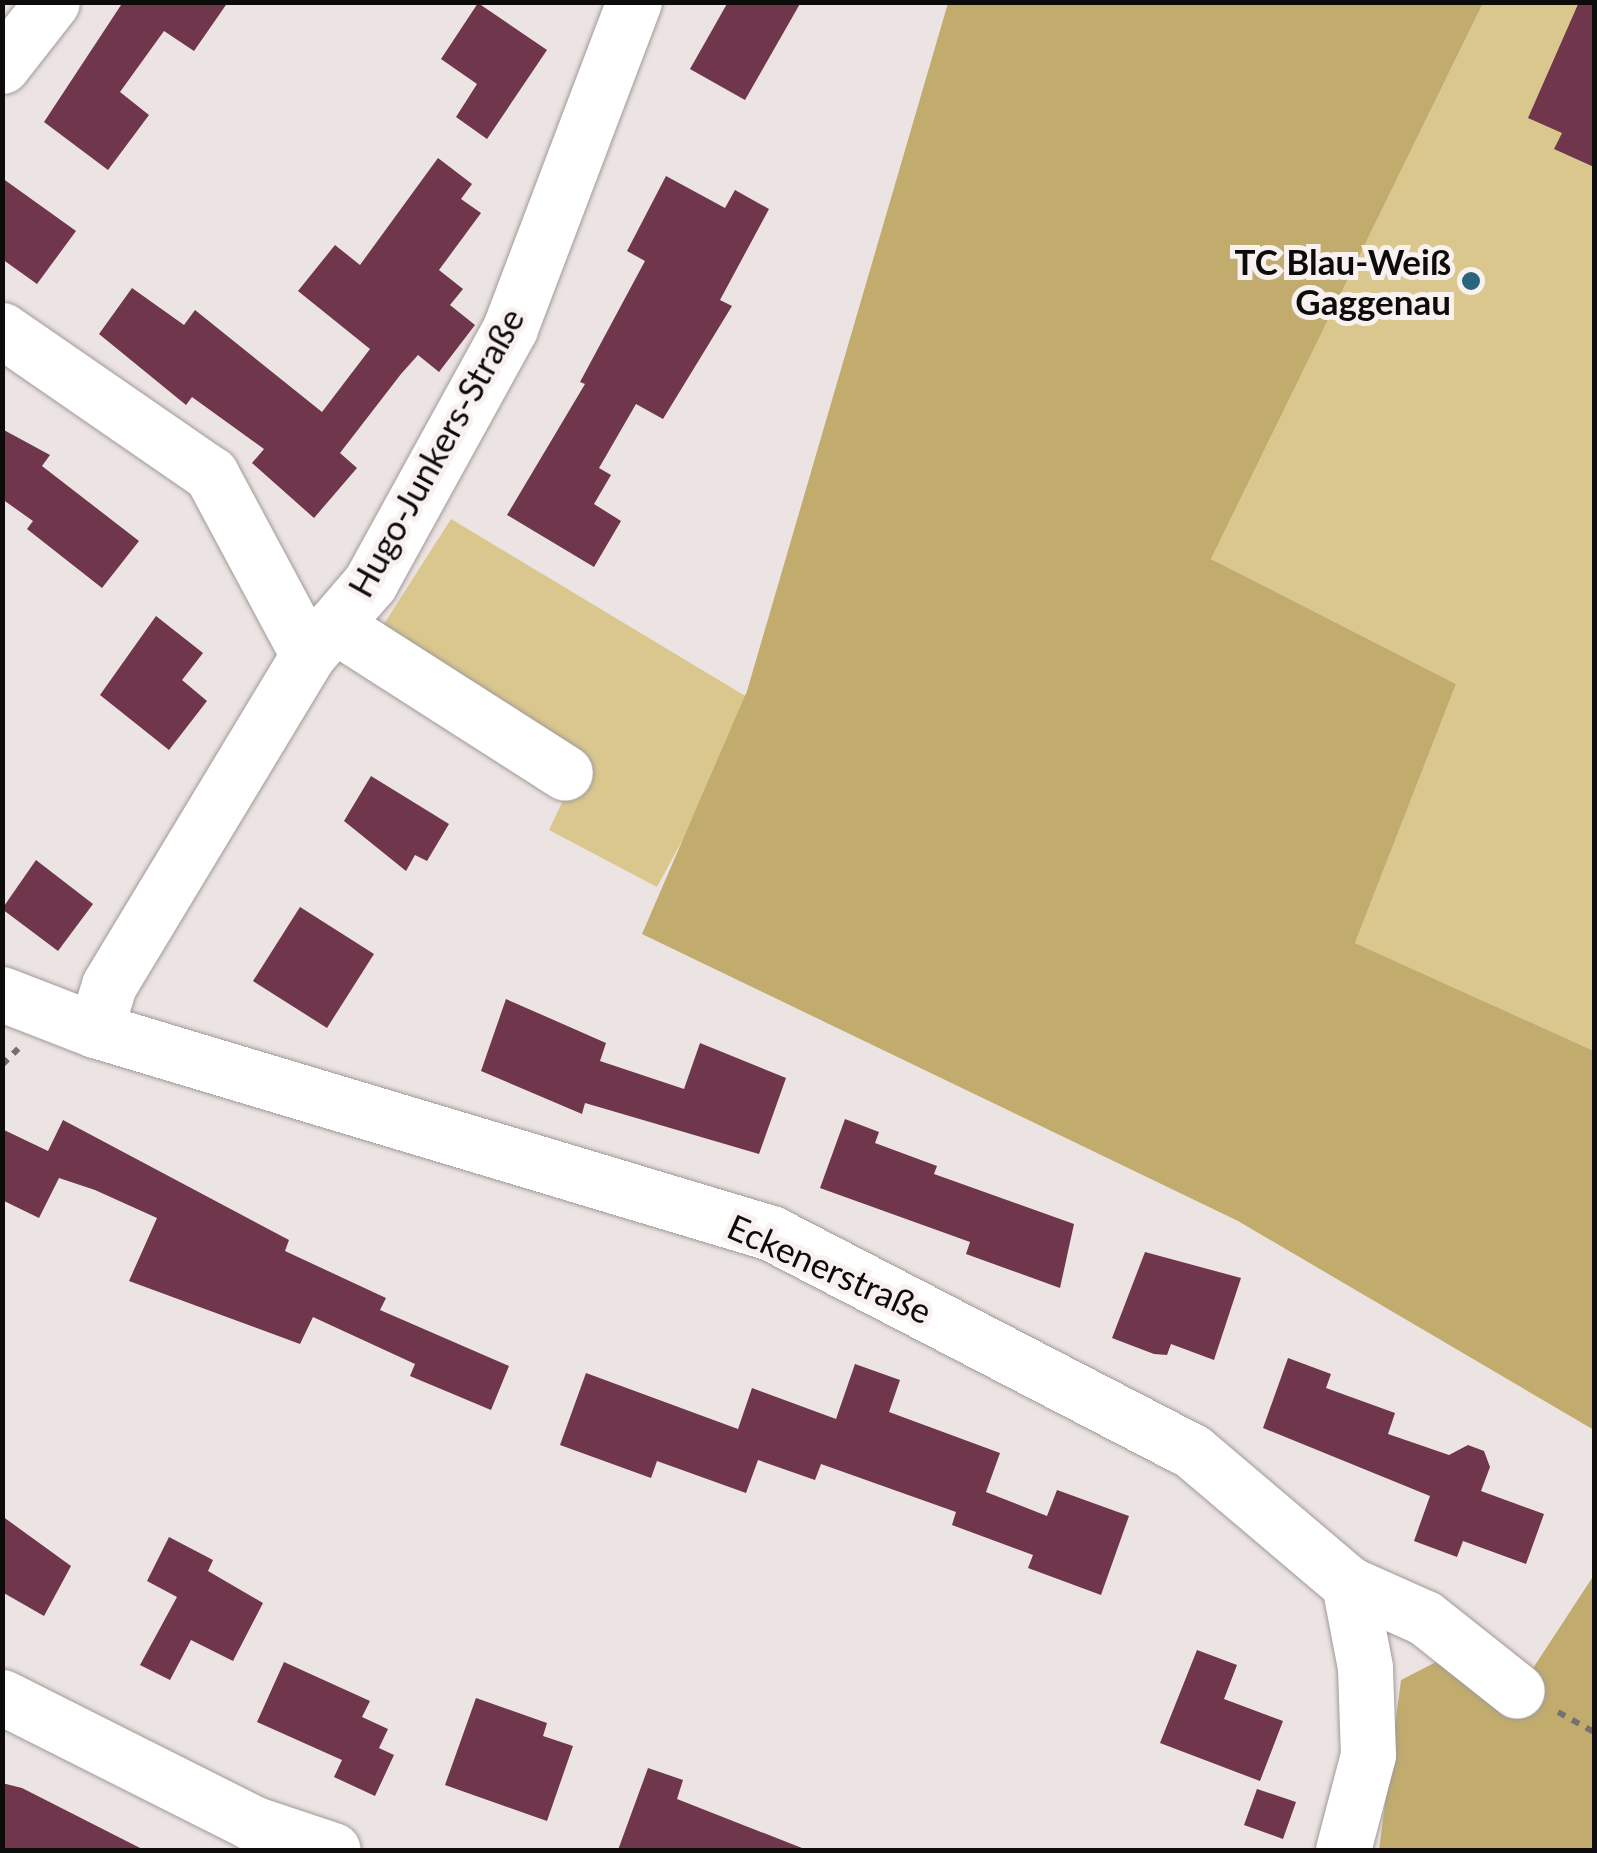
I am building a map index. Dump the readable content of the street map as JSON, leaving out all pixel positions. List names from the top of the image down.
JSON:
{
  "streets": {
    "street": ["Hugo-Junkers-Straße", "Eckenerstraße"]
  },
  "crossings": [
    ["Hugo-Junkers-Straße", "Eckenerstraße"]
  ],
  "places": ["TC Blau-Weiß Gaggenau"]
}
